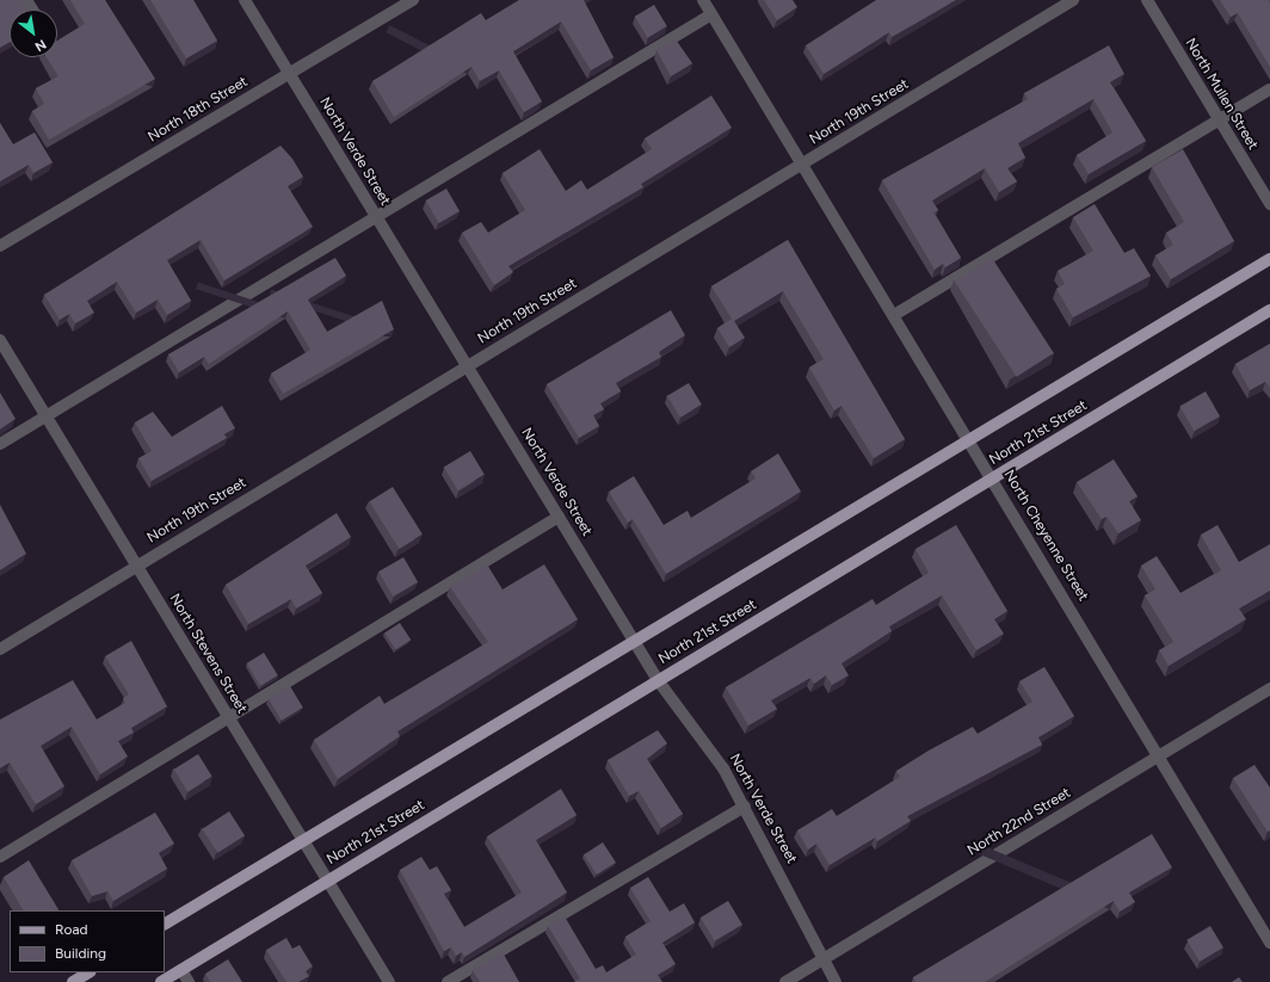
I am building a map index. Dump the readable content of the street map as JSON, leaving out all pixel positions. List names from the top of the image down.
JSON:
{
  "streets": {
    "main road": ["North 21st Street"],
    "street": [
      "North Mullen Street",
      "North 18th Street",
      "North 19th Street",
      "North Verde Street",
      "North Cheyenne Street",
      "North Stevens Street",
      "North 22nd Street"
    ]
  },
  "crossings": [
    ["North 18th Street", "North Verde Street"],
    ["North 19th Street", "North Verde Street"],
    ["North 19th Street", "North Cheyenne Street"],
    ["North 19th Street", "North Stevens Street"],
    ["North Verde Street", "North 21st Street"],
    ["North Verde Street", "North 22nd Street"],
    ["North 21st Street", "North Cheyenne Street"],
    ["North 21st Street", "North Stevens Street"],
    ["North Cheyenne Street", "North 22nd Street"]
  ],
  "legend": ["Road", "Building"],
  "north": "bottom right"
}
